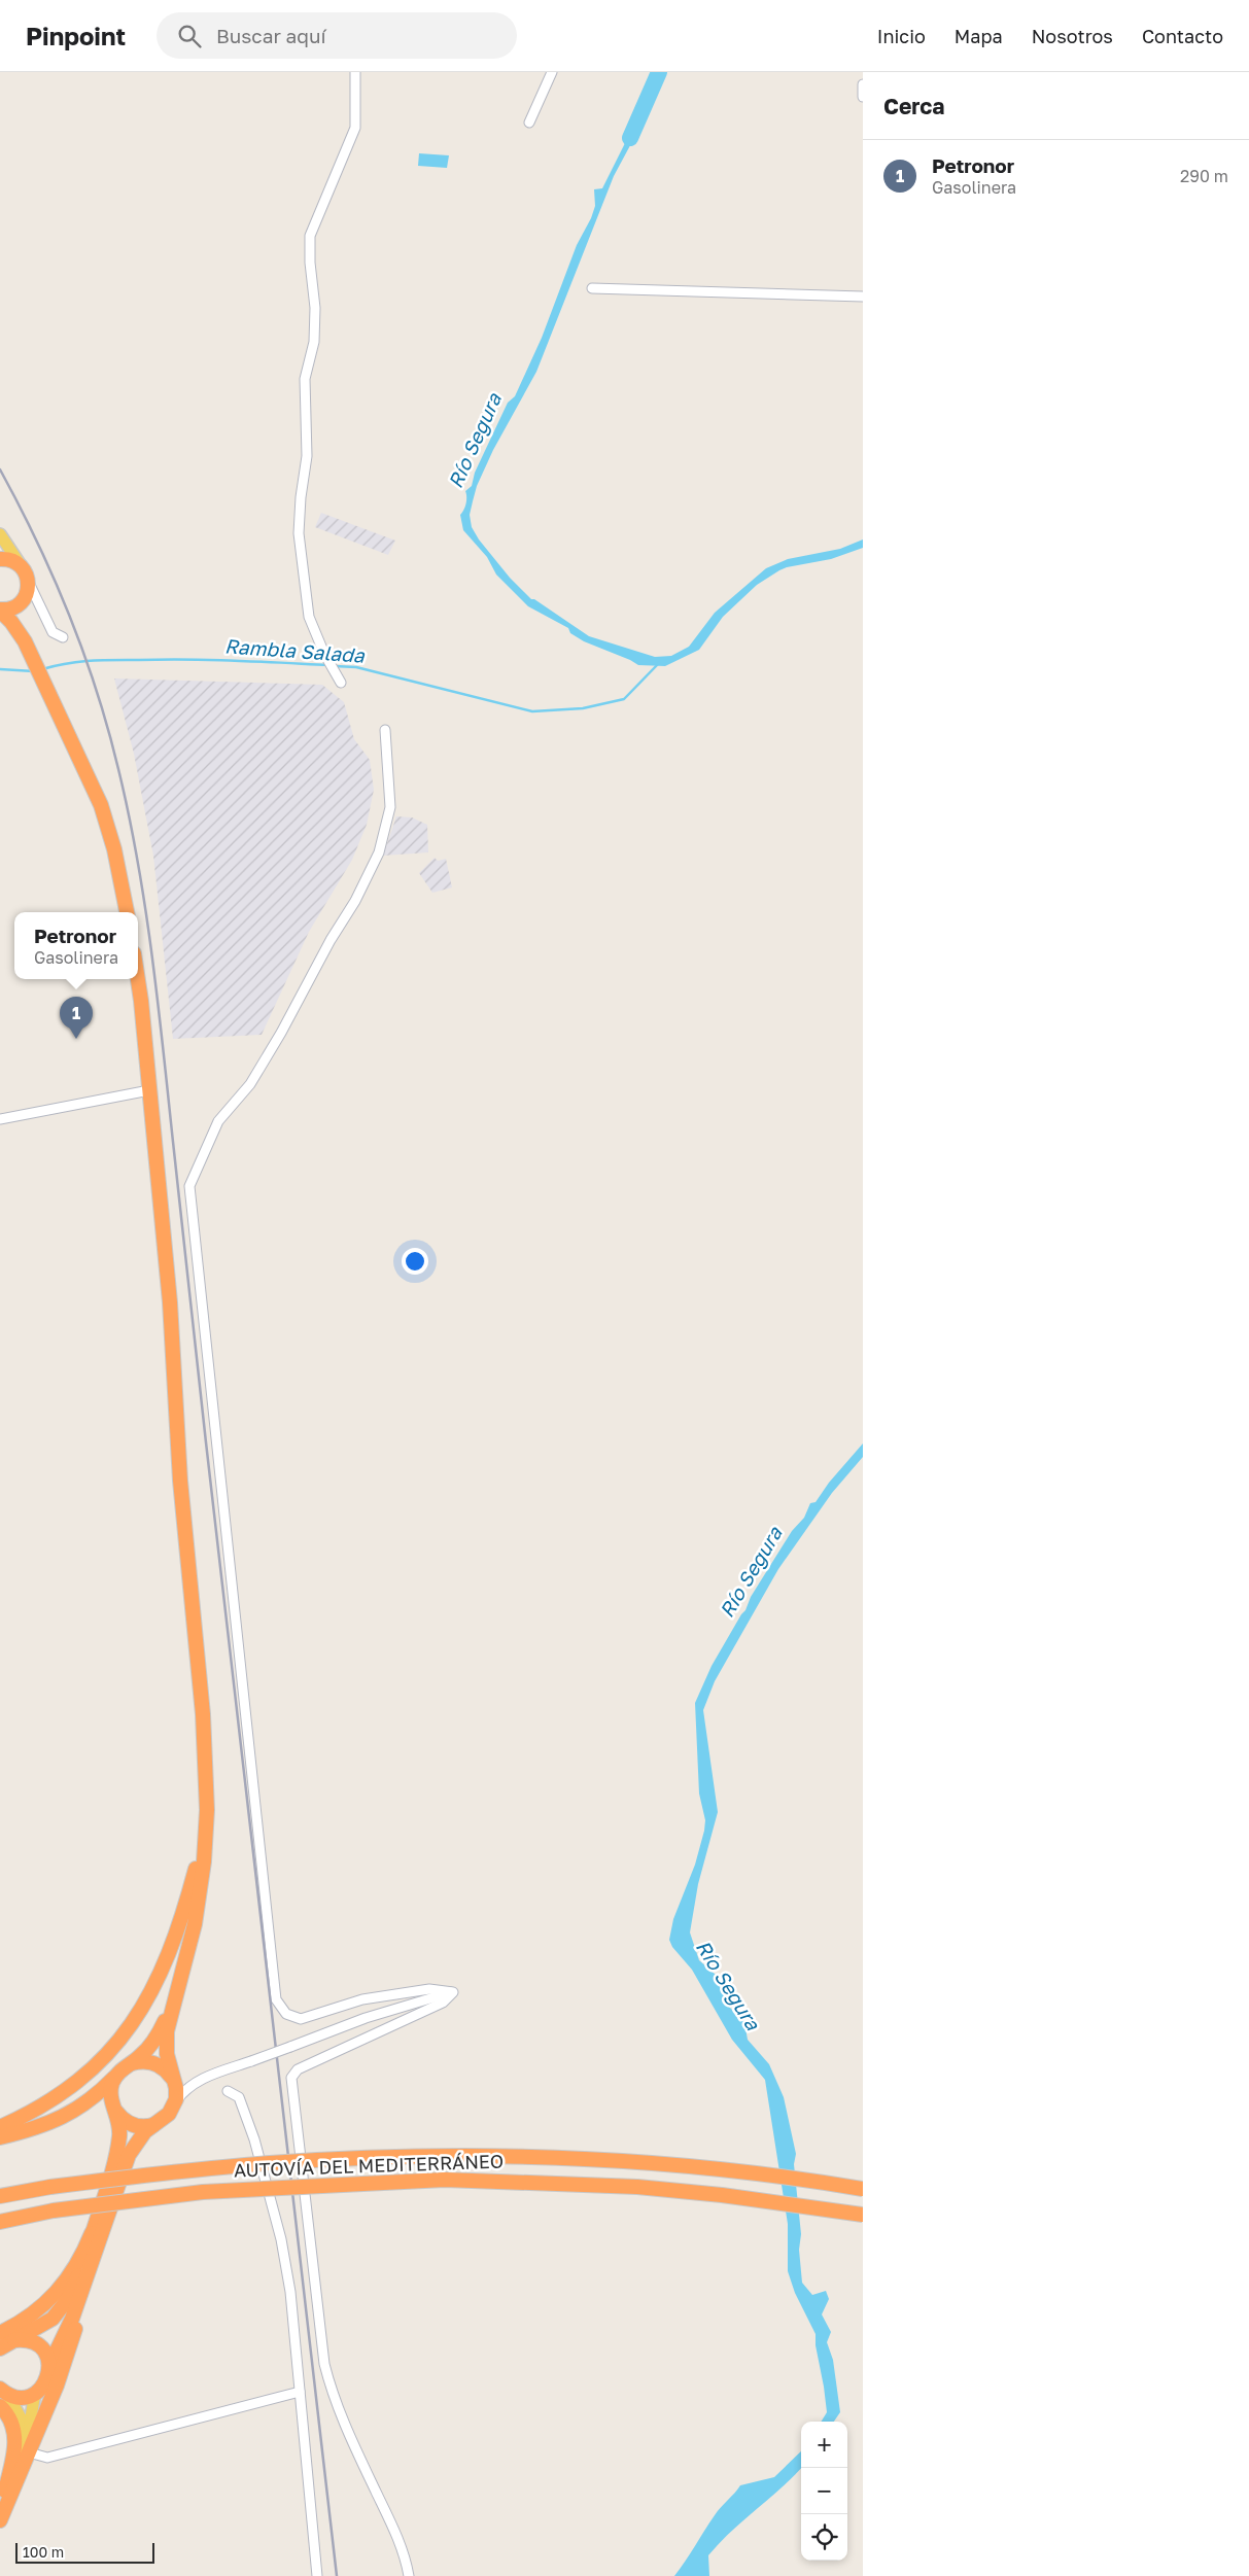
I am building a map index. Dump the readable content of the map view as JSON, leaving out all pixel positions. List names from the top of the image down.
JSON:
{
  "streets": {
    "highway": ["AUTOVÍA DEL MEDITERRÁNEO"]
  },
  "water": ["Río Segura", "Rambla Salada"],
  "scale_bar": "100 m",
  "page": {
    "header": "Pinpoint",
    "search": "Buscar aquí",
    "nav": [
      "Inicio",
      "Mapa",
      "Nosotros",
      "Contacto"
    ],
    "heading": "Cerca",
    "list": [
      {
        "mark": "1",
        "name": "Petronor",
        "note": "Gasolinera",
        "value": "290 m"
      }
    ],
    "popup": ["Petronor", "Gasolinera"],
    "pins": "1",
    "map_buttons": ["+", "−"],
    "scale": "100 m"
  }
}
